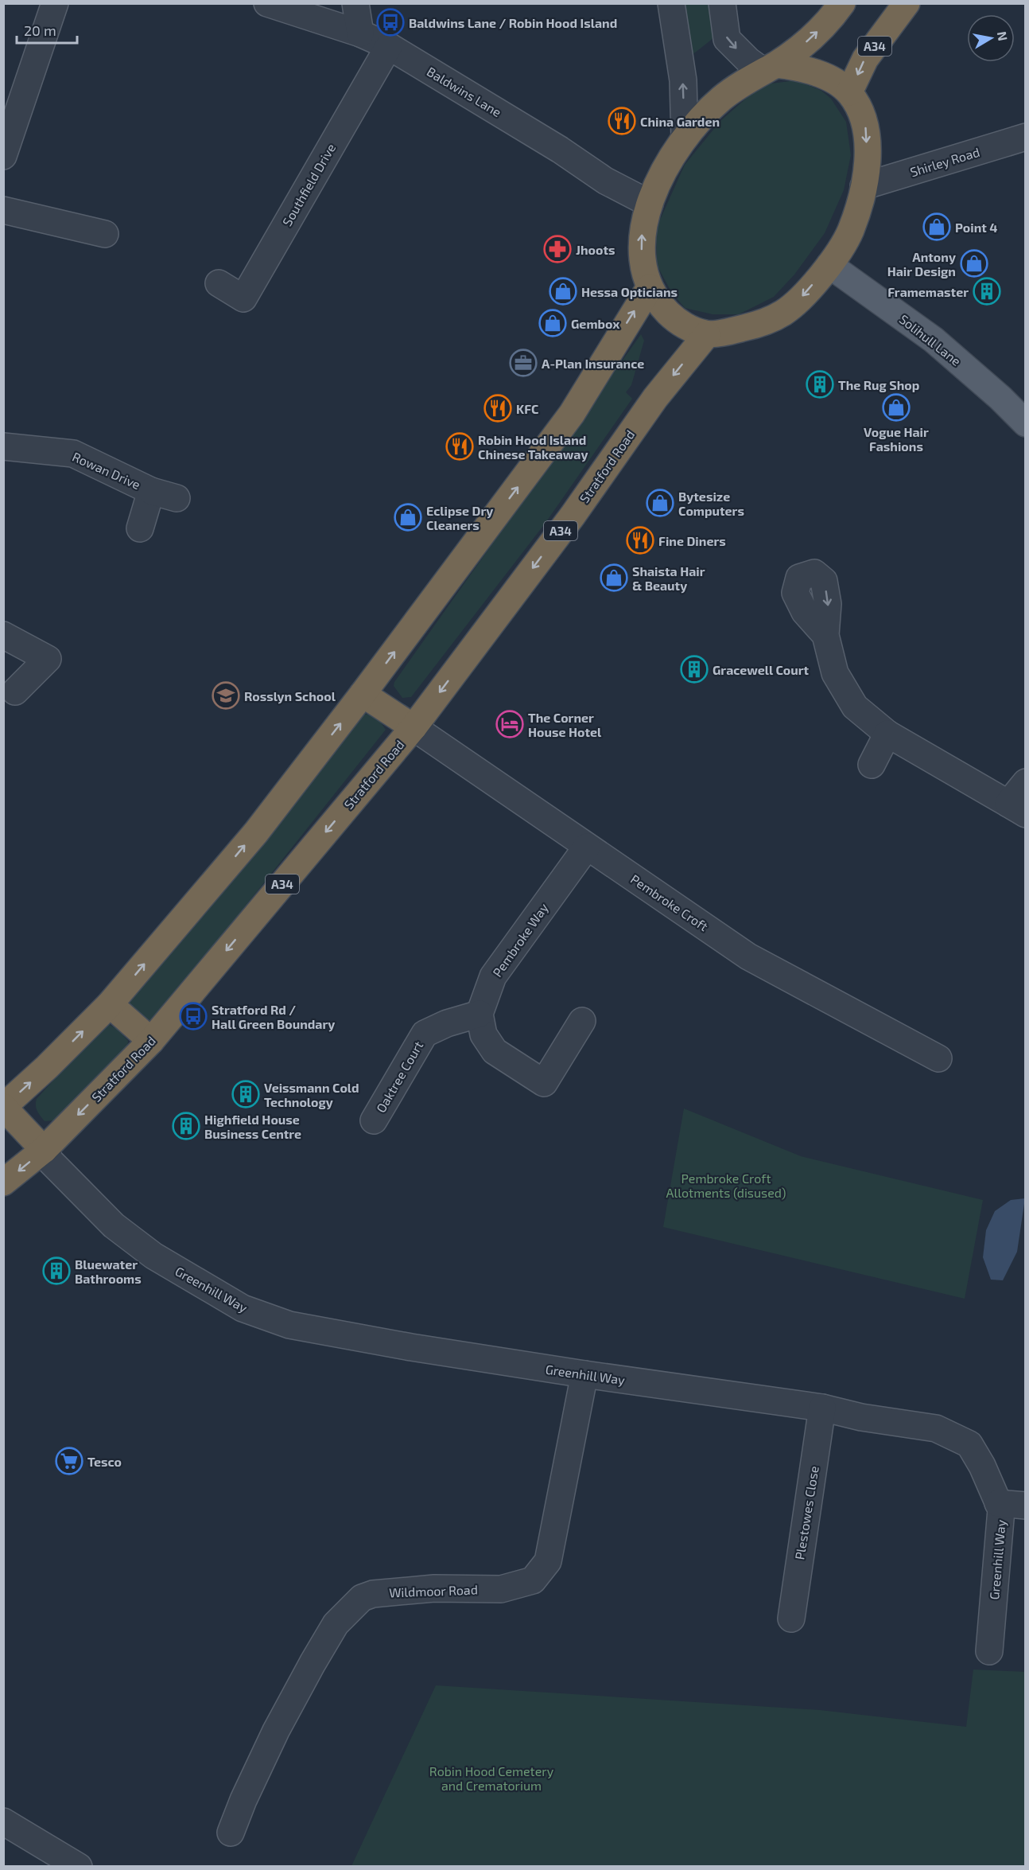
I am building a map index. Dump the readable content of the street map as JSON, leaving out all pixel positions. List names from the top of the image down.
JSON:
{
  "streets": {
    "highway": ["A34", "Stratford Road"],
    "main road": ["Solihull Lane"],
    "street": [
      "Baldwins Lane",
      "Shirley Road",
      "Southfield Drive",
      "Rowan Drive",
      "Pembroke Croft",
      "Pembroke Way",
      "Oaktree Court",
      "Greenhill Way",
      "Plestowes Close",
      "Wildmoor Road"
    ]
  },
  "crossings": [
    ["Baldwins Lane", "Southfield Drive"],
    ["Stratford Road", "Pembroke Croft"],
    ["Stratford Road", "Greenhill Way"],
    ["Pembroke Croft", "Pembroke Way"],
    ["Pembroke Way", "Oaktree Court"],
    ["Greenhill Way", "Plestowes Close"],
    ["Greenhill Way", "Wildmoor Road"]
  ],
  "parks": ["Pembroke Croft Allotments (disused)", "Robin Hood Cemetery and Crematorium"],
  "places": {
    "bus stop": ["Baldwins Lane / Robin Hood Island", "Stratford Rd / Hall Green Boundary"],
    "restaurant": [
      "China Garden",
      "KFC",
      "Robin Hood Island Chinese Takeaway",
      "Fine Diners"
    ],
    "shop": [
      "Point 4",
      "Antony Hair Design",
      "Hessa Opticians",
      "Gembox",
      "Vogue Hair Fashions",
      "Bytesize Computers",
      "Eclipse Dry Cleaners",
      "Shaista Hair & Beauty"
    ],
    "pharmacy": ["Jhoots"],
    "building": [
      "Framemaster",
      "The Rug Shop",
      "Gracewell Court",
      "Veissmann Cold Technology",
      "Highfield House Business Centre",
      "Bluewater Bathrooms"
    ],
    "office": ["A-Plan Insurance"],
    "school or university": ["Rosslyn School"],
    "hotel": ["The Corner House Hotel"],
    "supermarket": ["Tesco"]
  },
  "scale_bar": "20 m",
  "north": "right"
}
